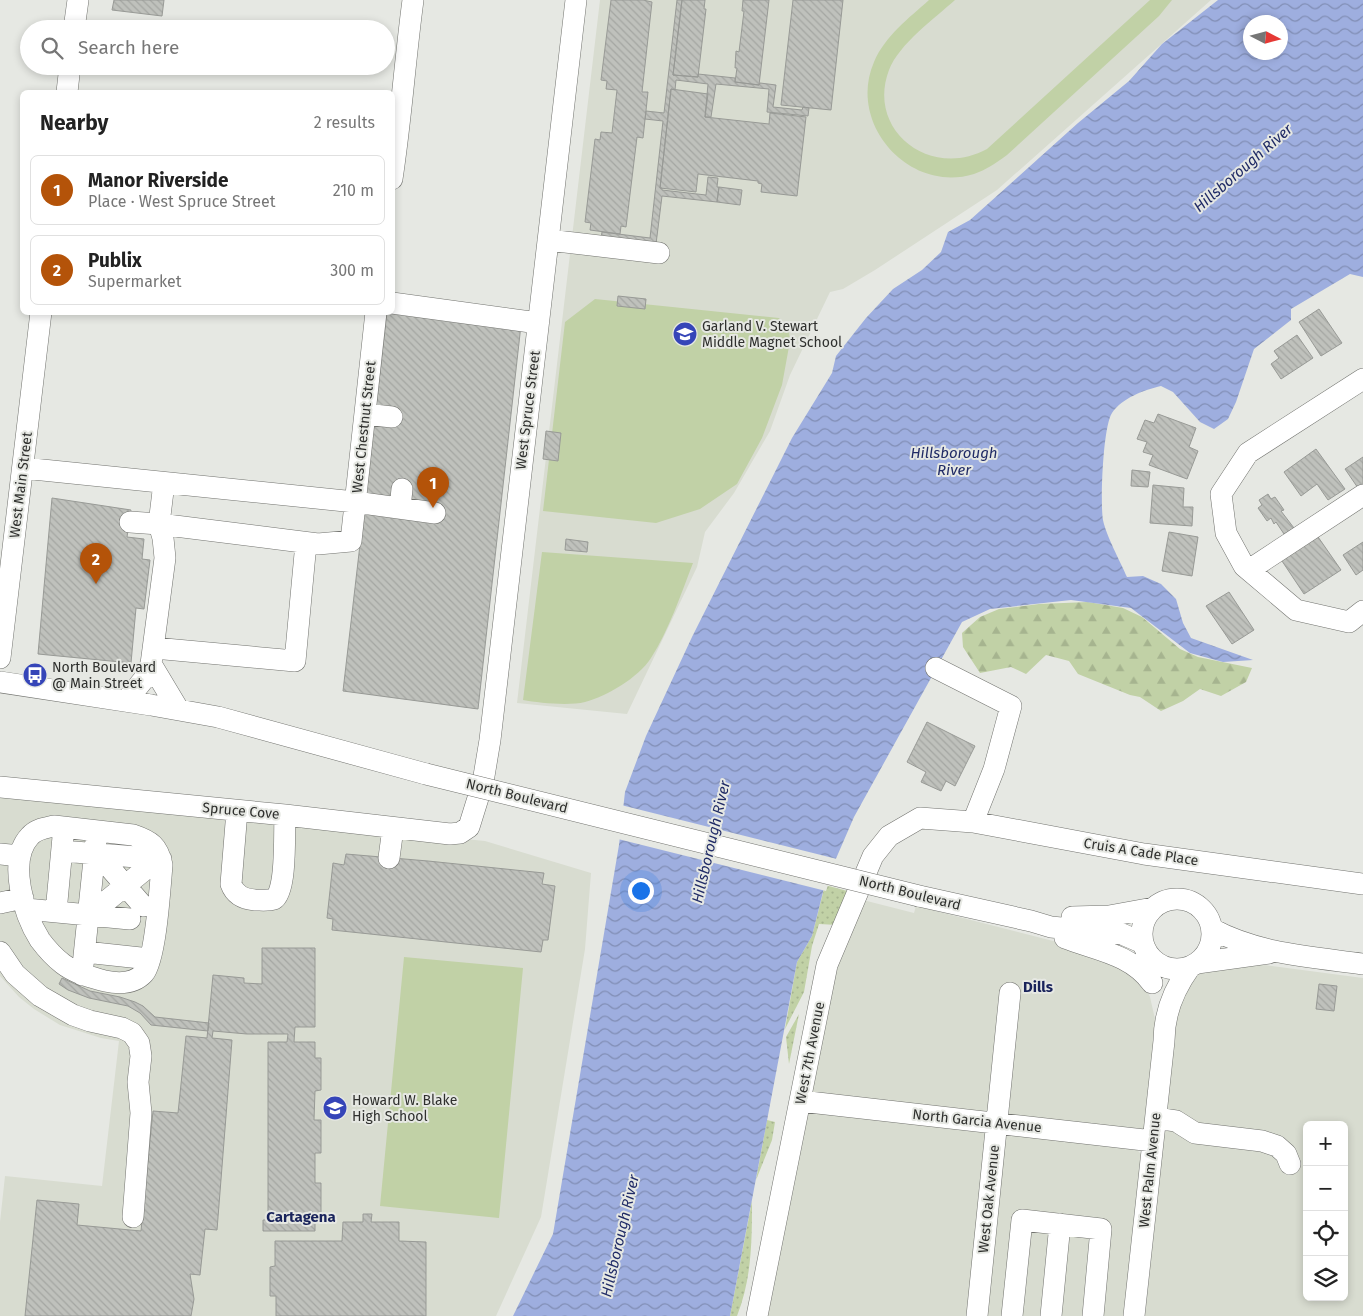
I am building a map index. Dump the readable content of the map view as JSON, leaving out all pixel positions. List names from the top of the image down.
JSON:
{
  "streets": {
    "street": [
      "West Spruce Street",
      "West Chestnut Street",
      "West Main Street",
      "North Boulevard",
      "Spruce Cove",
      "Cruis A Cade Place",
      "West 7th Avenue",
      "North Garcia Avenue",
      "West Palm Avenue",
      "West Oak Avenue"
    ]
  },
  "crossings": [
    ["West Spruce Street", "Spruce Cove"],
    ["North Boulevard", "West Palm Avenue"],
    ["Cruis A Cade Place", "West 7th Avenue"],
    ["West 7th Avenue", "North Garcia Avenue"],
    ["North Garcia Avenue", "West Palm Avenue"],
    ["North Garcia Avenue", "West Oak Avenue"]
  ],
  "districts": ["Dills", "Cartagena"],
  "water": ["Hillsborough River"],
  "places": {
    "school or university": ["Garland V. Stewart Middle Magnet School", "Howard W. Blake High School"],
    "bus stop": ["North Boulevard @ Main Street"]
  },
  "north": "right",
  "page": {
    "search": "Search here",
    "heading": ["Nearby", "2 results"],
    "list": [
      {
        "mark": "1",
        "name": "Manor Riverside",
        "note": "Place · West Spruce Street",
        "value": "210 m"
      },
      {
        "mark": "2",
        "name": "Publix",
        "note": "Supermarket",
        "value": "300 m"
      }
    ],
    "pins": ["1", "2"],
    "map_buttons": ["+", "−"]
  }
}
